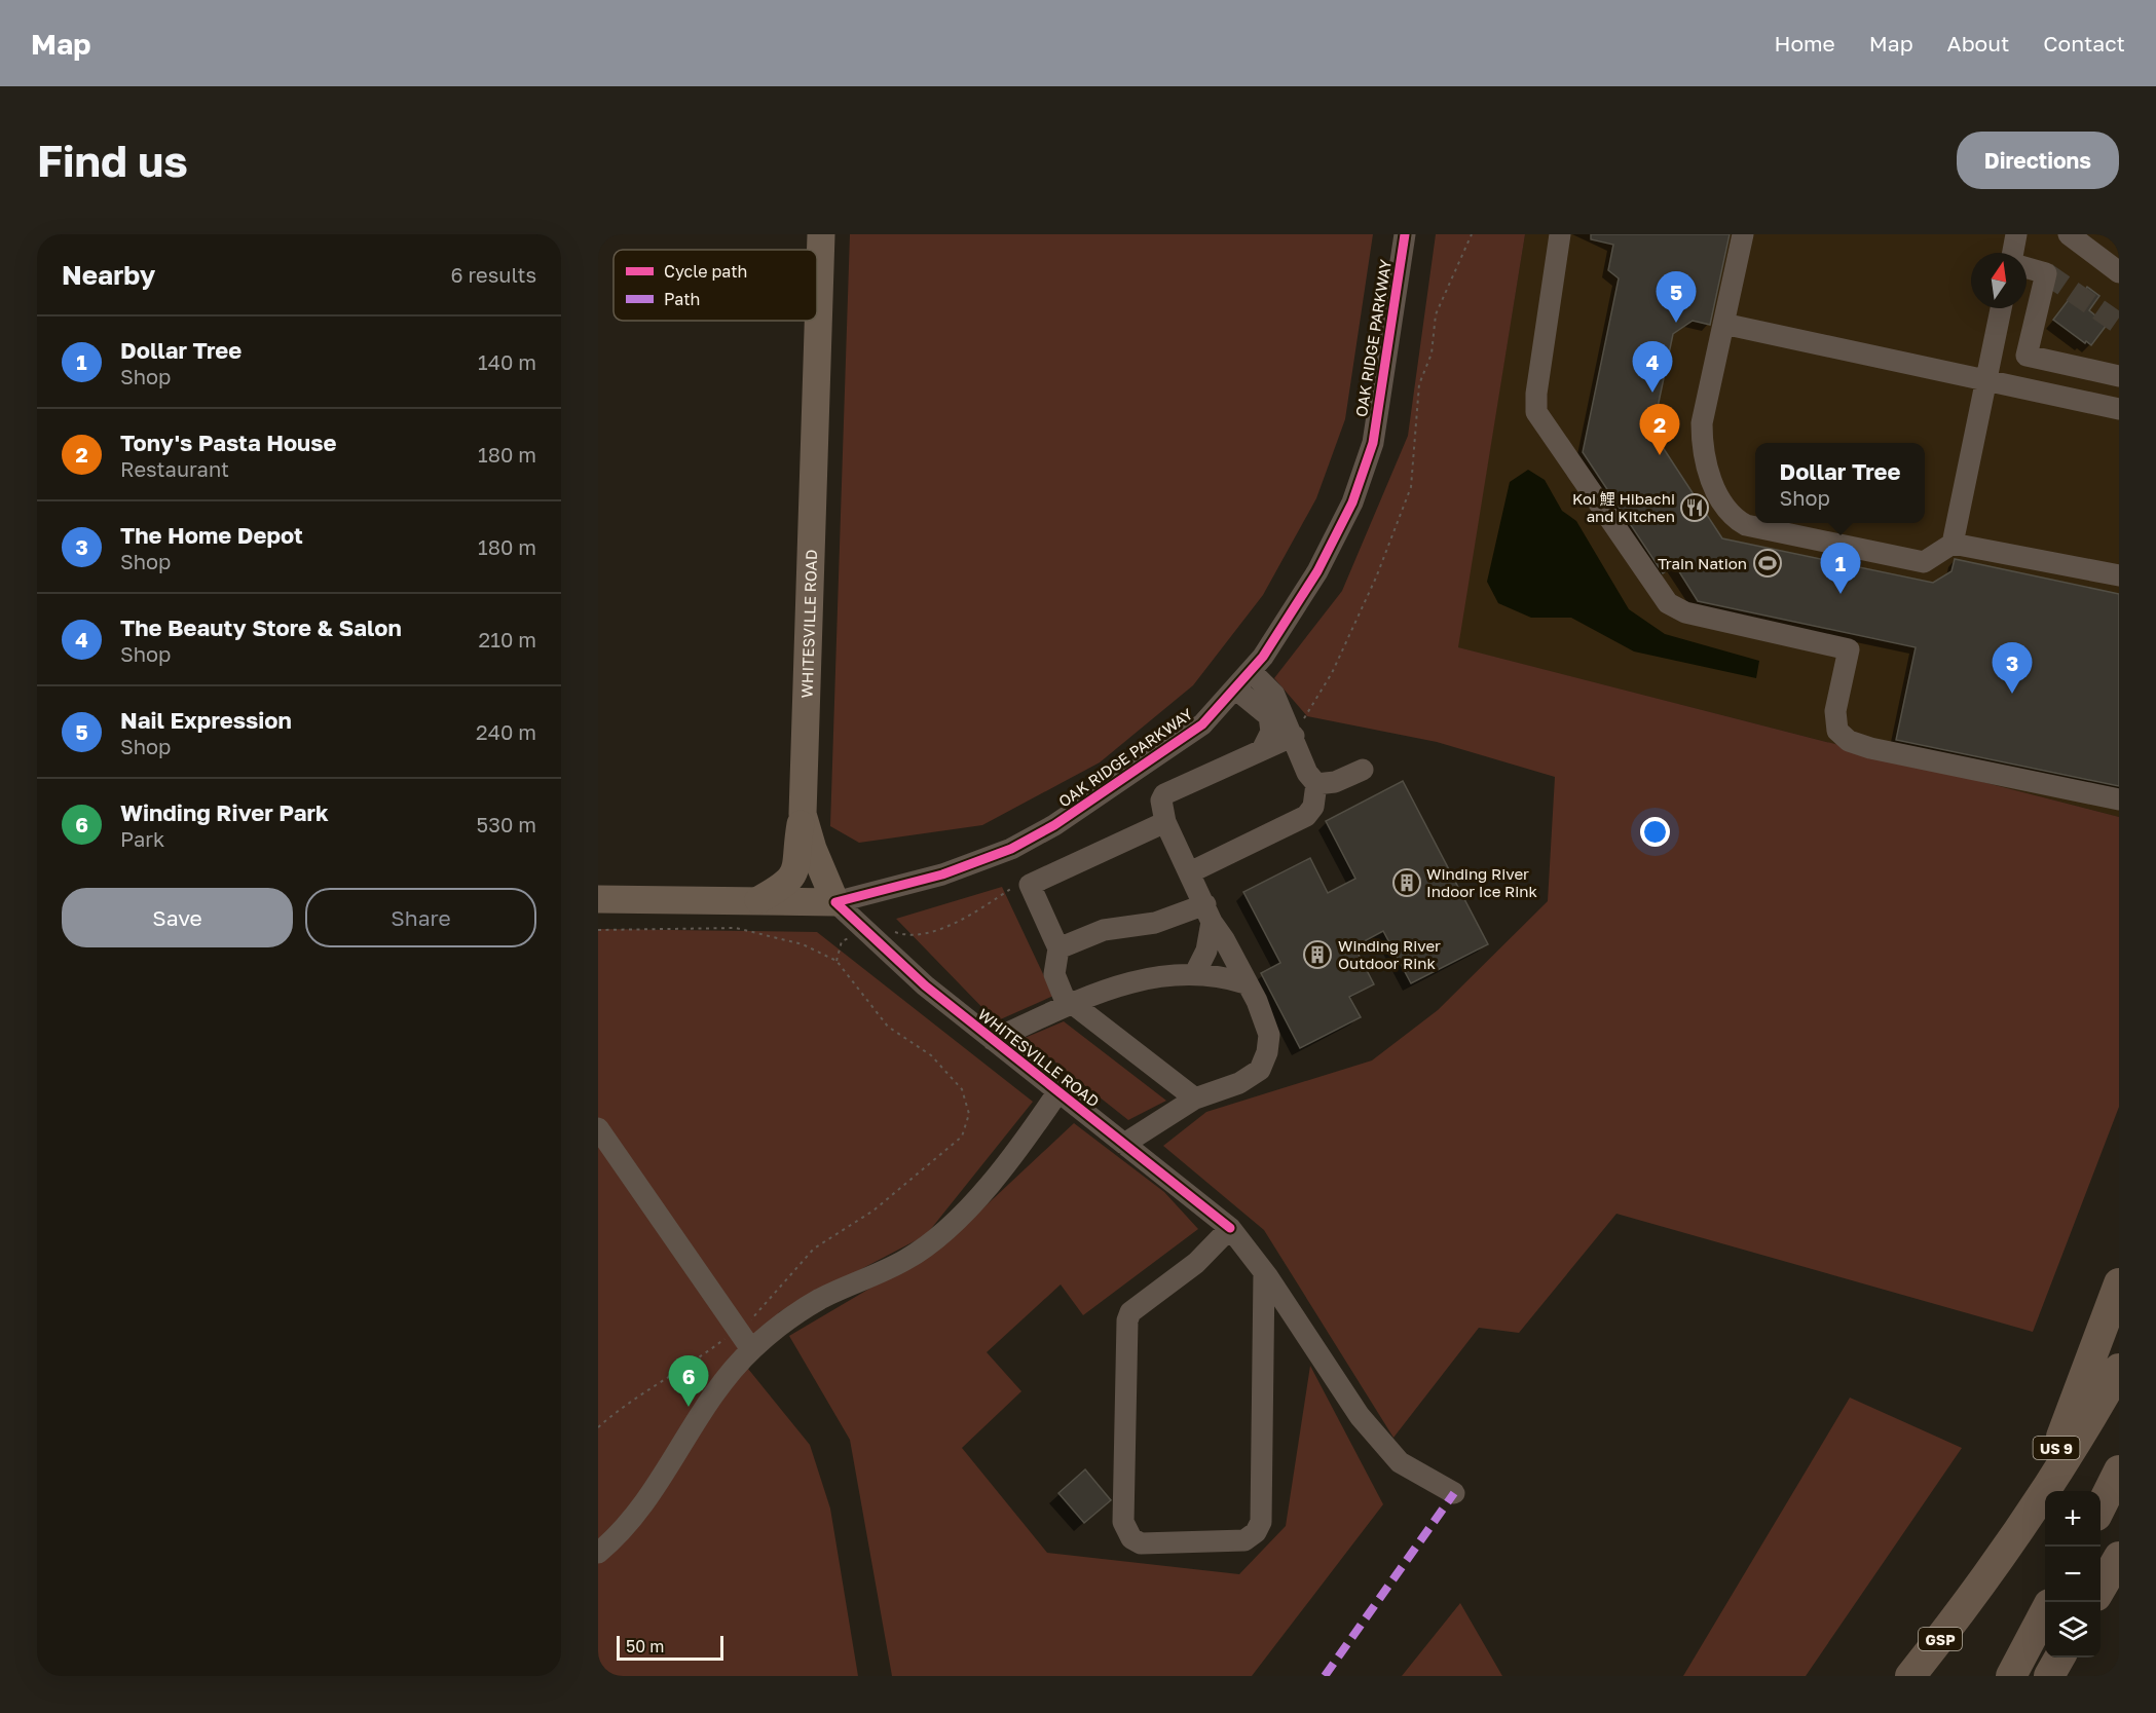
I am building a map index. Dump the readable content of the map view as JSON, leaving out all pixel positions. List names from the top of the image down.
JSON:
{
  "streets": {
    "highway": ["US 9", "GSP"],
    "main road": ["OAK RIDGE PARKWAY", "WHITESVILLE ROAD"]
  },
  "crossings": [
    ["OAK RIDGE PARKWAY", "WHITESVILLE ROAD"],
    ["US 9", "GSP"]
  ],
  "places": {
    "restaurant": ["Koi 鯉 Hibachi and Kitchen"],
    "sports": ["Train Nation"],
    "building": ["Winding River Indoor Ice Rink", "Winding River Outdoor Rink"]
  },
  "legend": ["Cycle path", "Path"],
  "scale_bar": "50 m",
  "north": "top",
  "page": {
    "header": "Map",
    "nav": [
      "Home",
      "Map",
      "About",
      "Contact"
    ],
    "buttons": [
      "Directions",
      ["Save", "Share"]
    ],
    "title": "Find us",
    "heading": ["Nearby", "6 results"],
    "pins": [
      "5",
      "4",
      "2",
      "1",
      "3",
      "6"
    ],
    "list": [
      {
        "mark": "1",
        "name": "Dollar Tree",
        "note": "Shop",
        "value": "140 m"
      },
      {
        "mark": "2",
        "name": "Tony's Pasta House",
        "note": "Restaurant",
        "value": "180 m"
      },
      {
        "mark": "3",
        "name": "The Home Depot",
        "note": "Shop",
        "value": "180 m"
      },
      {
        "mark": "4",
        "name": "The Beauty Store & Salon",
        "note": "Shop",
        "value": "210 m"
      },
      {
        "mark": "5",
        "name": "Nail Expression",
        "note": "Shop",
        "value": "240 m"
      },
      {
        "mark": "6",
        "name": "Winding River Park",
        "note": "Park",
        "value": "530 m"
      }
    ],
    "popup": ["Dollar Tree", "Shop"],
    "map_buttons": ["+", "−"],
    "scale": "50 m"
  }
}
